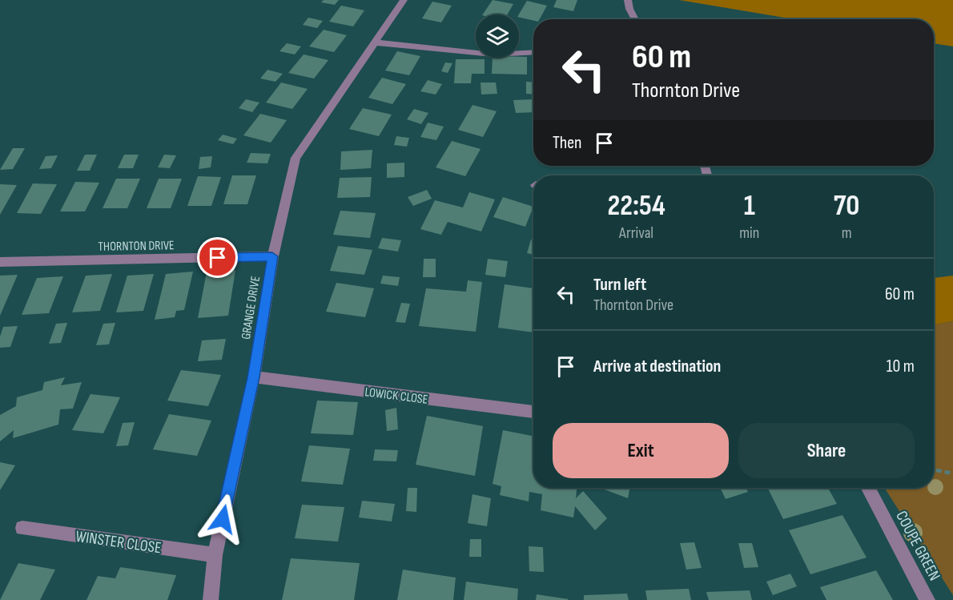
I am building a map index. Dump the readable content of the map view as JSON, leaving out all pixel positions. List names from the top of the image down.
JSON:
{
  "streets": {
    "street": [
      "THORNTON DRIVE",
      "GRANGE DRIVE",
      "LOWICK CLOSE",
      "WINSTER CLOSE",
      "COUPE GREEN"
    ]
  },
  "crossings": [
    ["THORNTON DRIVE", "GRANGE DRIVE"],
    ["GRANGE DRIVE", "LOWICK CLOSE"],
    ["GRANGE DRIVE", "WINSTER CLOSE"]
  ],
  "page": {
    "turn": ["60 m", "Thornton Drive"],
    "then": "Then",
    "eta": [
      "22:54",
      "Arrival",
      "1",
      "min",
      "70",
      "m"
    ],
    "list": [
      {
        "name": "Turn left",
        "note": "Thornton Drive",
        "value": "60 m"
      },
      {
        "name": "Arrive at destination",
        "value": "10 m"
      }
    ],
    "buttons": ["Exit", "Share"]
  }
}
